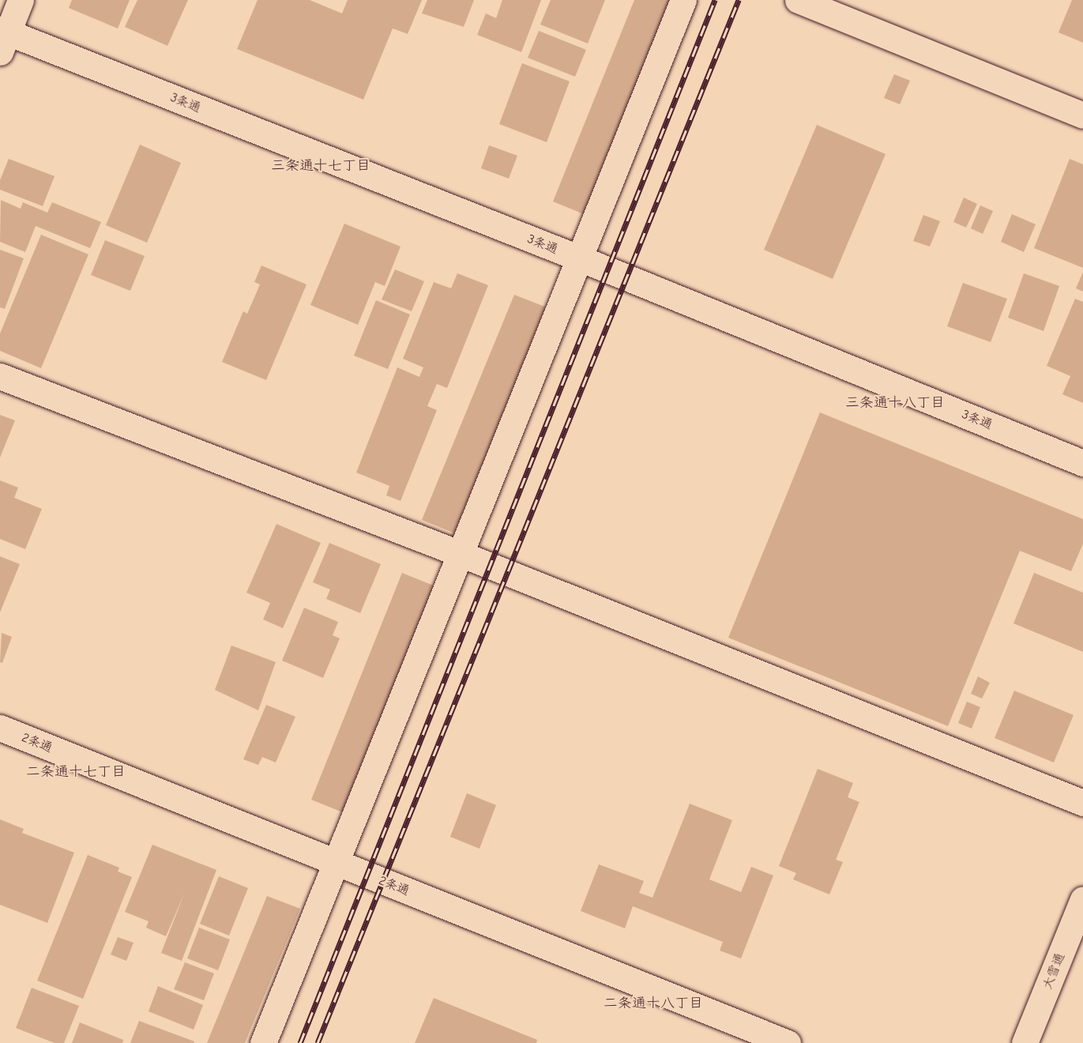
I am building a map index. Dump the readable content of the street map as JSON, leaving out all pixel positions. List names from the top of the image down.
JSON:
{
  "streets": {
    "street": ["3条通", "2条通", "大雪通"]
  },
  "districts": [
    "三条通十七丁目",
    "三条通十八丁目",
    "二条通十七丁目",
    "二条通十八丁目"
  ]
}
